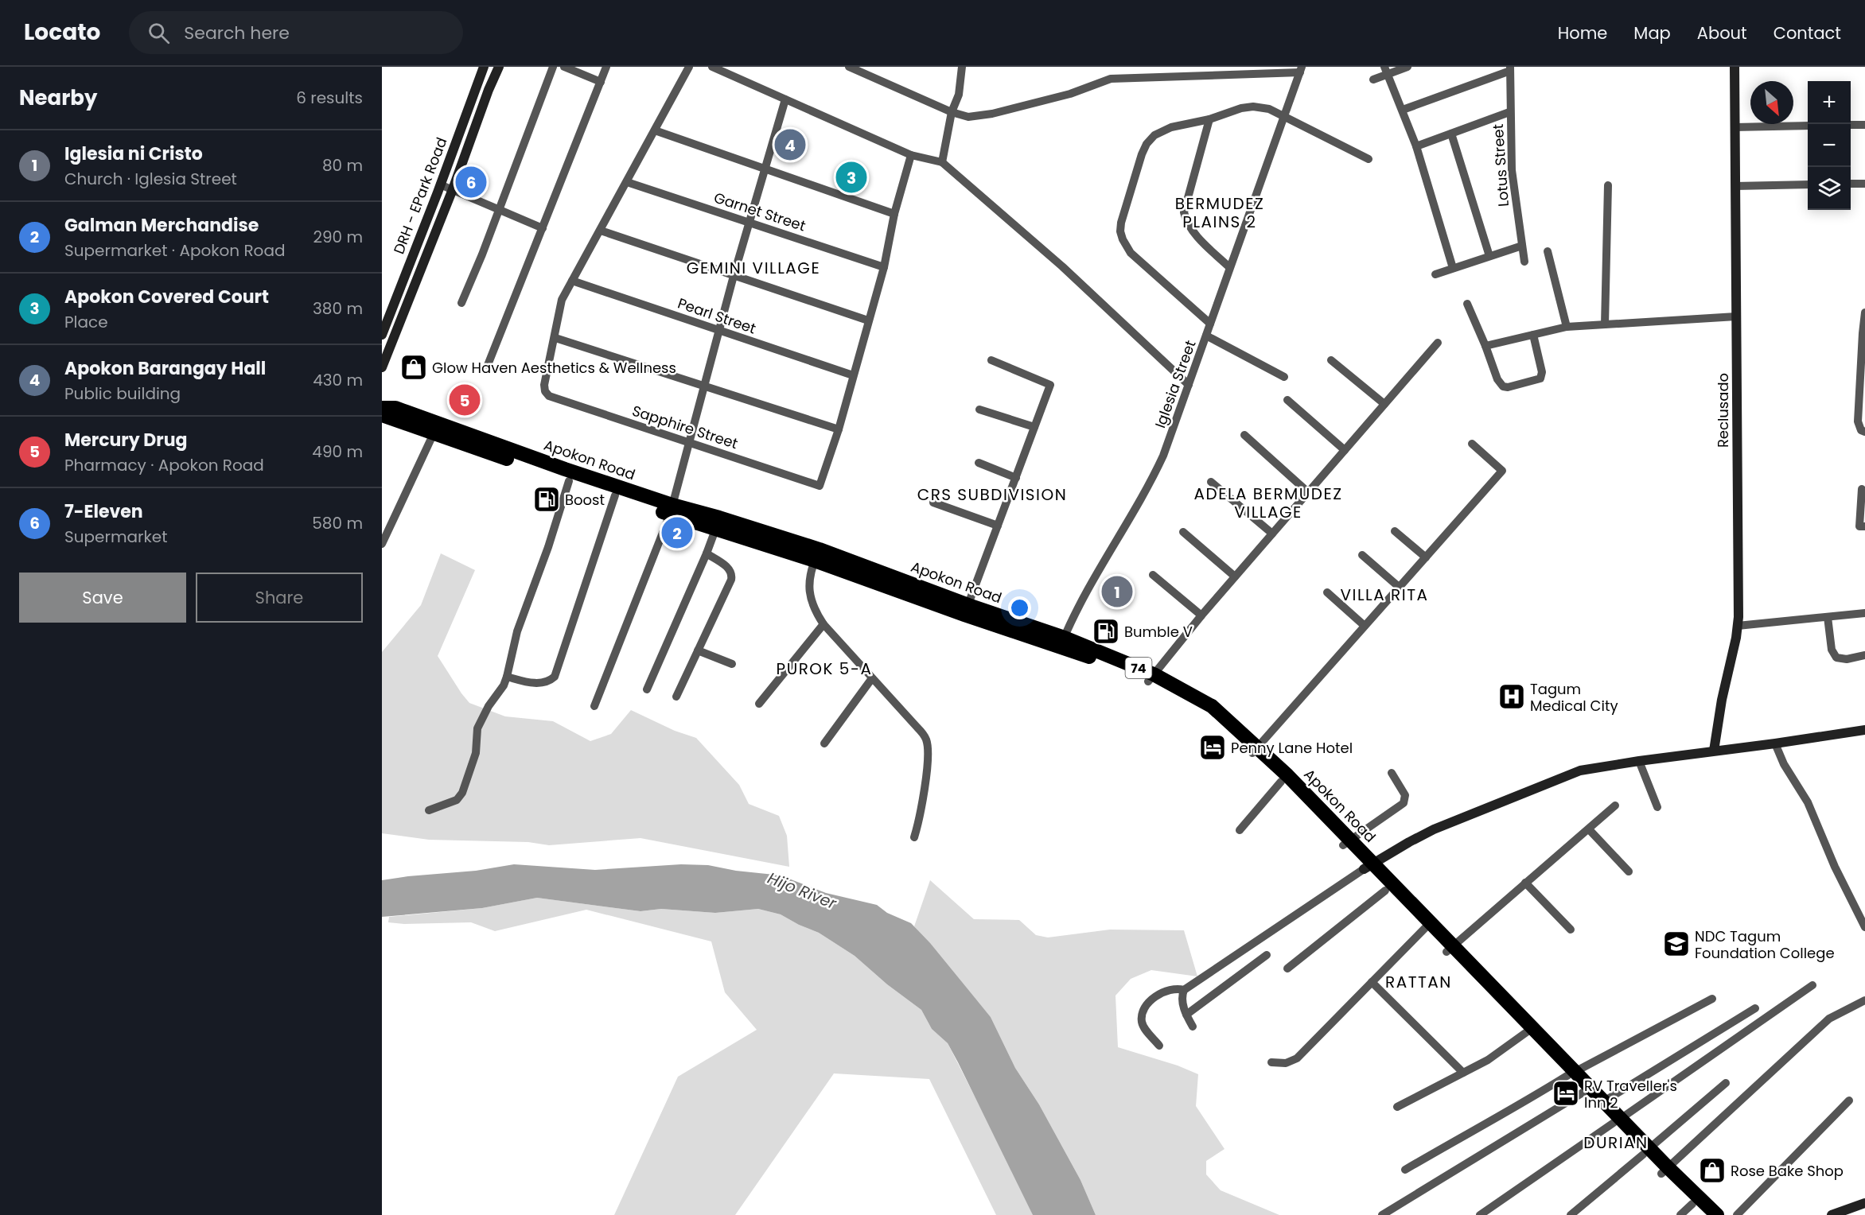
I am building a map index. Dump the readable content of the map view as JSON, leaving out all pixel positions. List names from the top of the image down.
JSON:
{
  "streets": {
    "highway": ["Apokon Road", "74"],
    "street": [
      "Lotus Street",
      "DRH - EPark Road",
      "Garnet Street",
      "Pearl Street",
      "Iglesia Street",
      "Reclusado",
      "Sapphire Street"
    ]
  },
  "crossings": [
    ["Iglesia Street", "Apokon Road"]
  ],
  "districts": [
    "BERMUDEZ PLAINS 2",
    "GEMINI VILLAGE",
    "ADELA BERMUDEZ VILLAGE",
    "CRS SUBDIVISION",
    "VILLA RITA",
    "PUROK 5-A",
    "RATTAN",
    "DURIAN"
  ],
  "water": ["Hijo River"],
  "places": {
    "shop": ["Glow Haven Aesthetics & Wellness", "Rose Bake Shop"],
    "fuel station": ["Boost", "Bumble V"],
    "hospital": ["Tagum Medical City"],
    "hotel": ["Penny Lane Hotel", "RV Traveller's Inn 2"],
    "school or university": ["NDC Tagum Foundation College"]
  },
  "north": "bottom right",
  "page": {
    "header": "Locato",
    "search": "Search here",
    "nav": [
      "Home",
      "Map",
      "About",
      "Contact"
    ],
    "heading": ["Nearby", "6 results"],
    "map_buttons": ["+", "−"],
    "pins": [
      "4",
      "3",
      "6",
      "5",
      "2",
      "1"
    ],
    "list": [
      {
        "mark": "1",
        "name": "Iglesia ni Cristo",
        "note": "Church · Iglesia Street",
        "value": "80 m"
      },
      {
        "mark": "2",
        "name": "Galman Merchandise",
        "note": "Supermarket · Apokon Road",
        "value": "290 m"
      },
      {
        "mark": "3",
        "name": "Apokon Covered Court",
        "note": "Place",
        "value": "380 m"
      },
      {
        "mark": "4",
        "name": "Apokon Barangay Hall",
        "note": "Public building",
        "value": "430 m"
      },
      {
        "mark": "5",
        "name": "Mercury Drug",
        "note": "Pharmacy · Apokon Road",
        "value": "490 m"
      },
      {
        "mark": "6",
        "name": "7-Eleven",
        "note": "Supermarket",
        "value": "580 m"
      }
    ],
    "buttons": ["Save", "Share"]
  }
}
